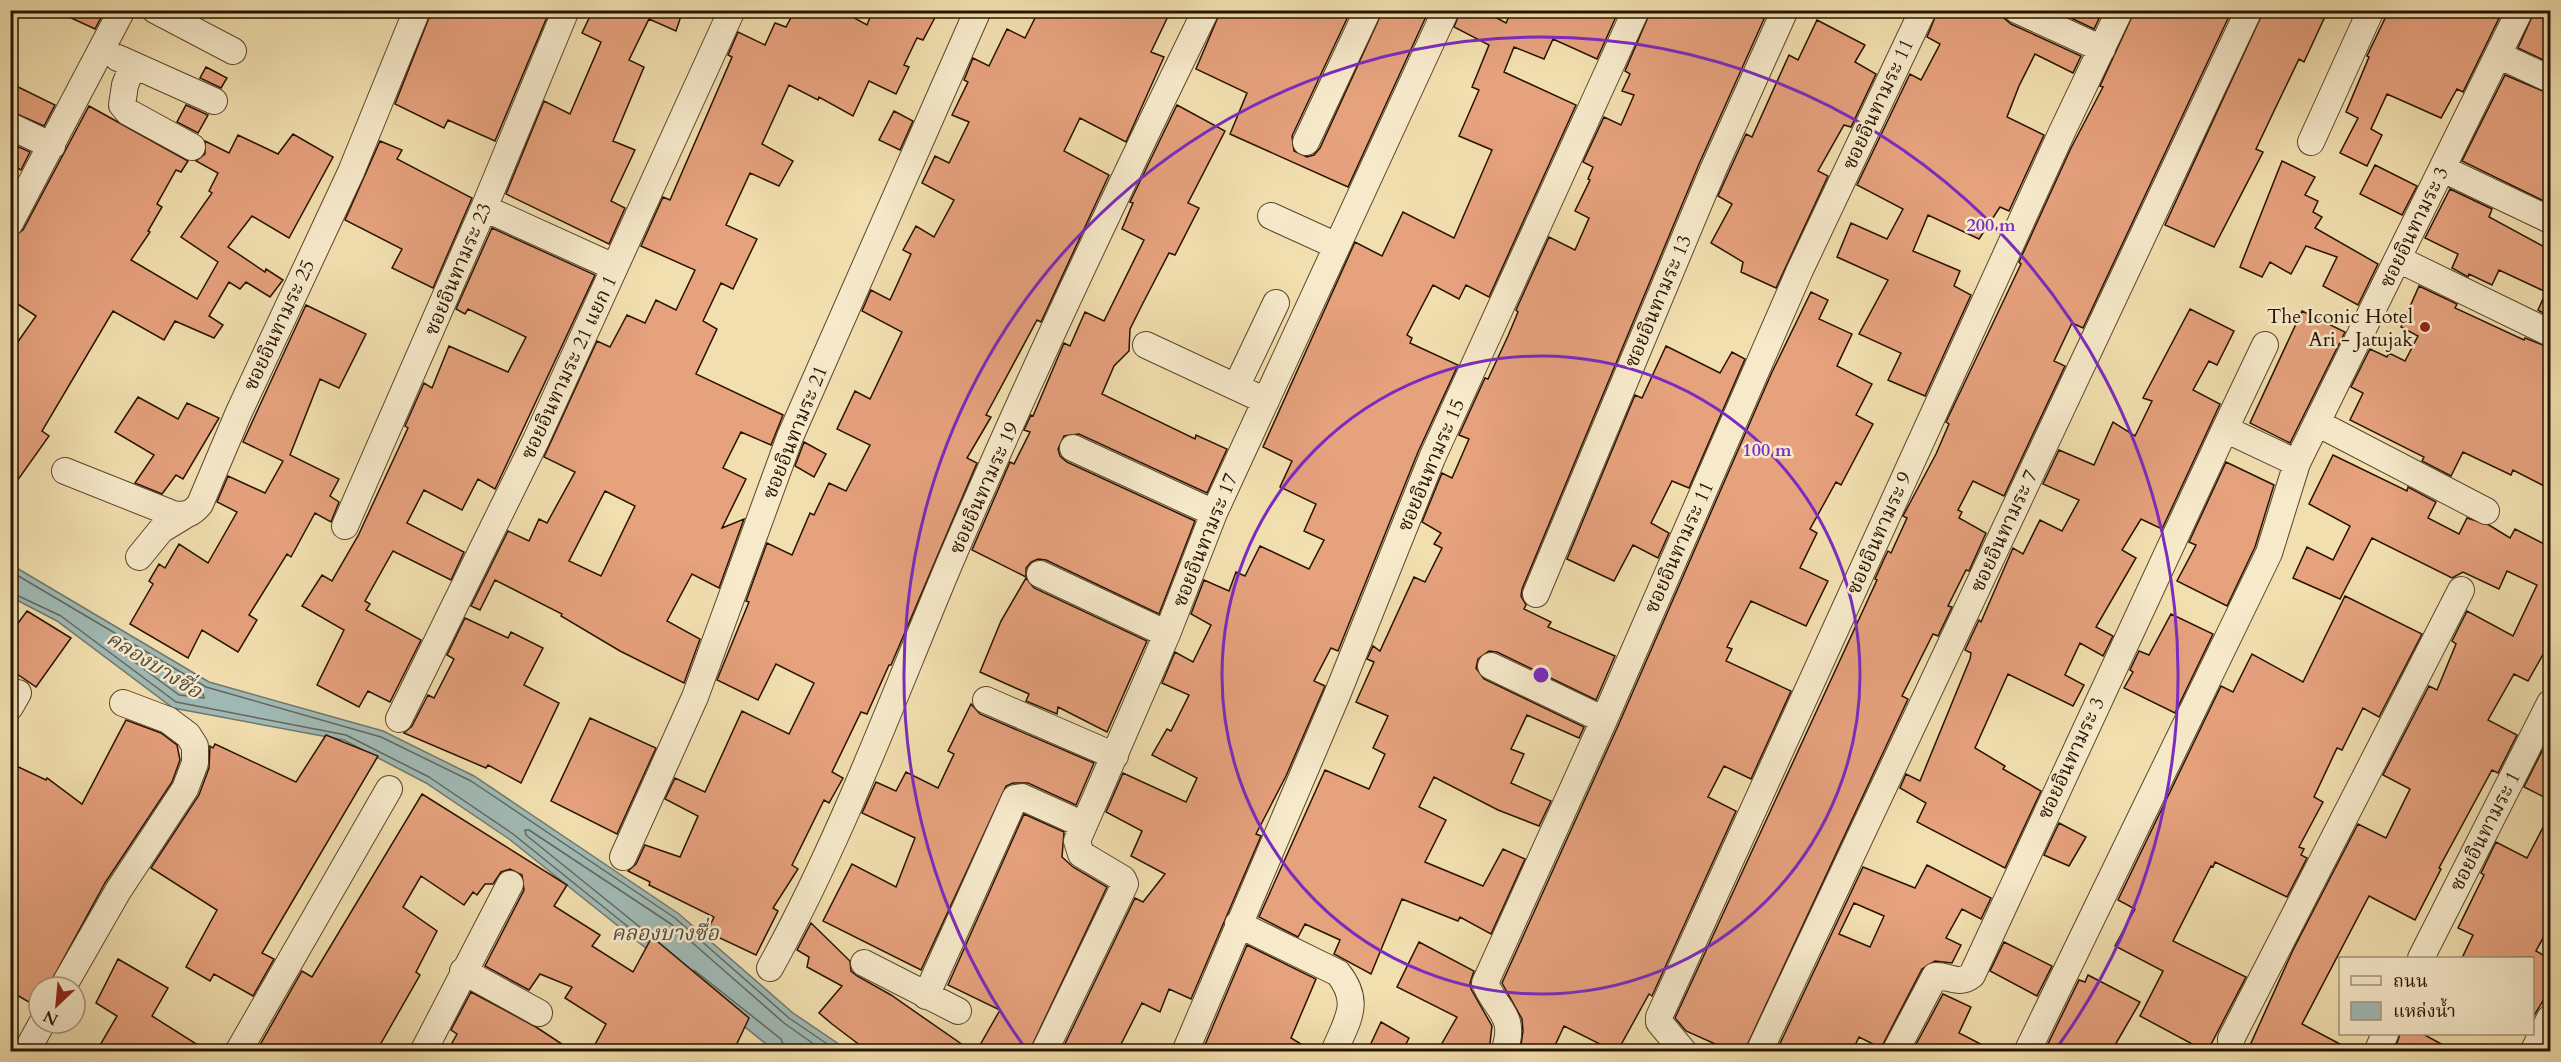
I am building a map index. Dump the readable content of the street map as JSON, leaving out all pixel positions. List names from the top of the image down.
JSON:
{
  "streets": {
    "street": [
      "ซอยอินทามระ 11",
      "ซอยอินทามระ 3",
      "ซอยอินทามระ 23",
      "ซอยอินทามระ 13",
      "ซอยอินทามระ 25",
      "ซอยอินทามระ 21 แยก 1",
      "ซอยอินทามระ 21",
      "ซอยอินทามระ 15",
      "ซอยอินทามระ 19",
      "ซอยอินทามระ 7",
      "ซอยอินทามระ 9",
      "ซอยอินทามระ 17",
      "ซอยอินทามระ 1"
    ]
  },
  "water": ["คลองบางซื่อ"],
  "places": ["The Iconic Hotel Ari - Jatujak"],
  "legend": ["ถนน", "แหล่งน้ำ"],
  "north": "bottom left",
  "rings": ["200 m", "100 m"]
}
